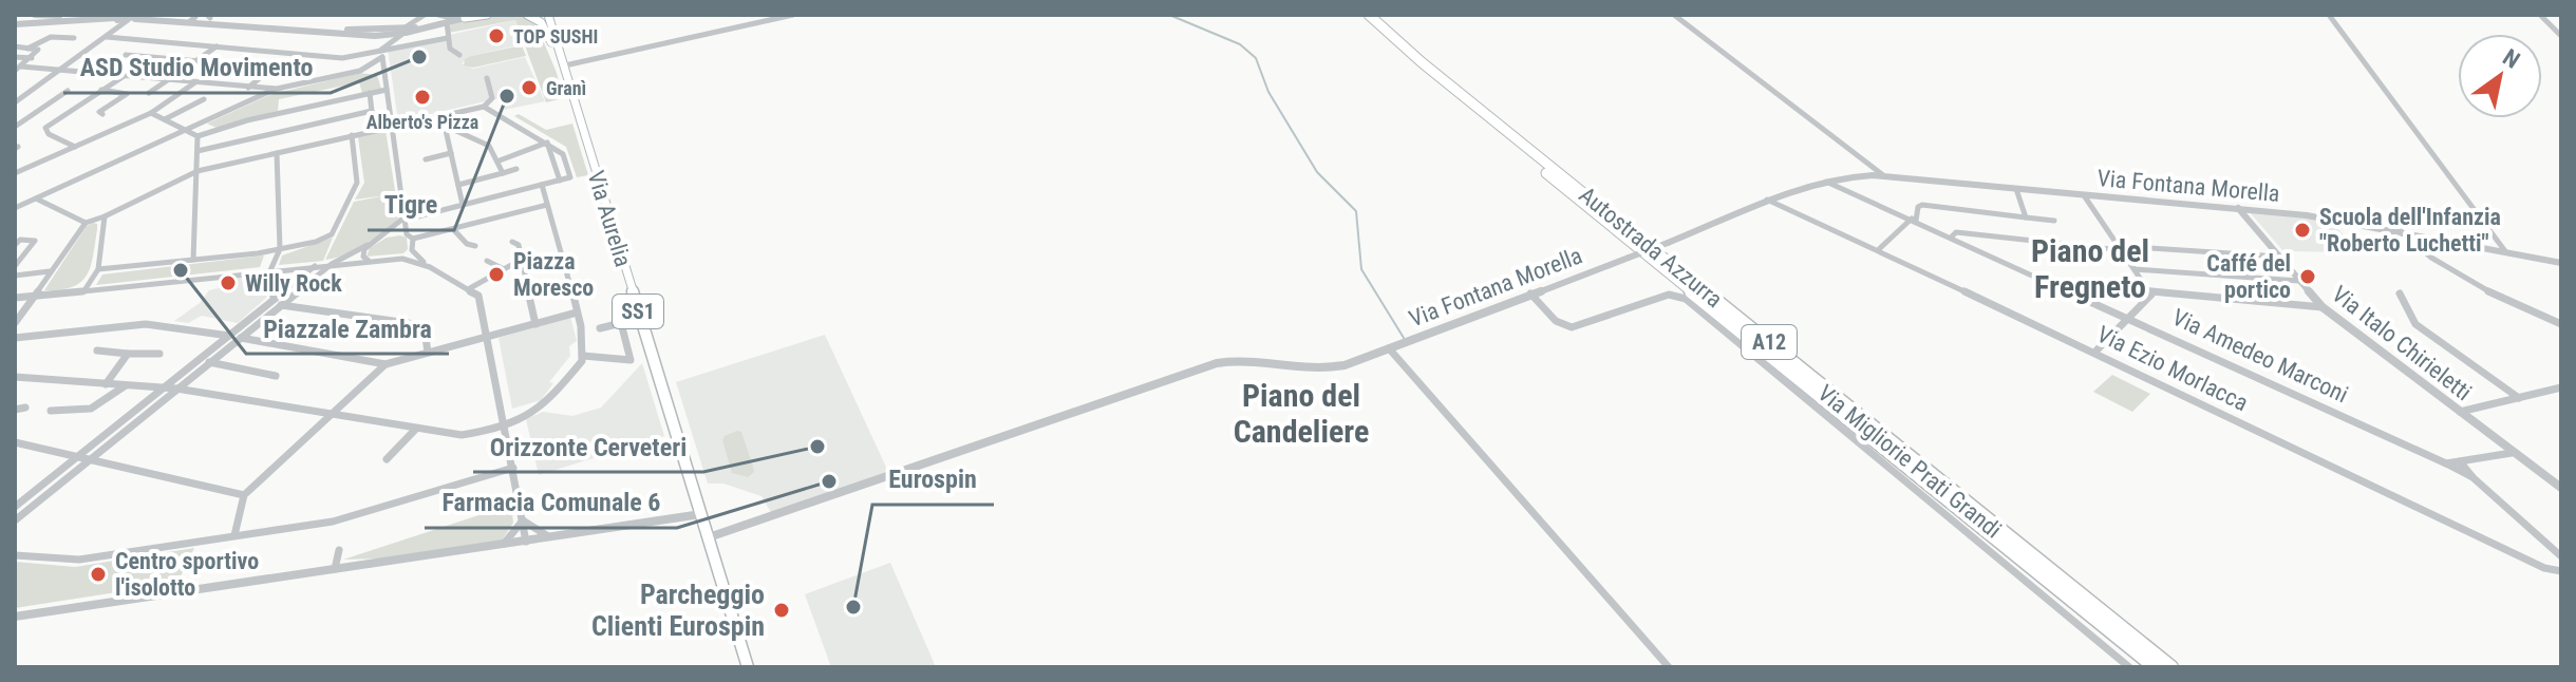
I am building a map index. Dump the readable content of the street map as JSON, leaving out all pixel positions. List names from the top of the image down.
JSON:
{
  "streets": {
    "highway": ["Autostrada Azzurra", "A12"],
    "main road": ["Via Aurelia", "SS1"],
    "street": [
      "Via Fontana Morella",
      "Via Italo Chirieletti",
      "Via Amedeo Marconi",
      "Via Ezio Morlacca",
      "Via Migliorie Prati Grandi"
    ]
  },
  "crossings": [
    ["Via Fontana Morella", "Via Aurelia"],
    ["Via Fontana Morella", "Via Italo Chirieletti"],
    ["Via Fontana Morella", "Via Amedeo Marconi"],
    ["Via Fontana Morella", "Via Ezio Morlacca"],
    ["Via Fontana Morella", "Via Migliorie Prati Grandi"]
  ],
  "districts": ["Piano del Fregneto", "Piano del Candeliere"],
  "places": [
    "TOP SUSHI",
    "ASD Studio Movimento",
    "Granì",
    "Tigre",
    "Alberto's Pizza",
    "Scuola dell'Infanzia \"Roberto Luchetti\"",
    "Piazzale Zambra",
    "Piazza Moresco",
    "Caffé del portico",
    "Willy Rock",
    "Orizzonte Cerveteri",
    "Farmacia Comunale 6",
    "Centro sportivo l'isolotto",
    "Eurospin",
    "Parcheggio Clienti Eurospin"
  ],
  "north": "top right"
}
